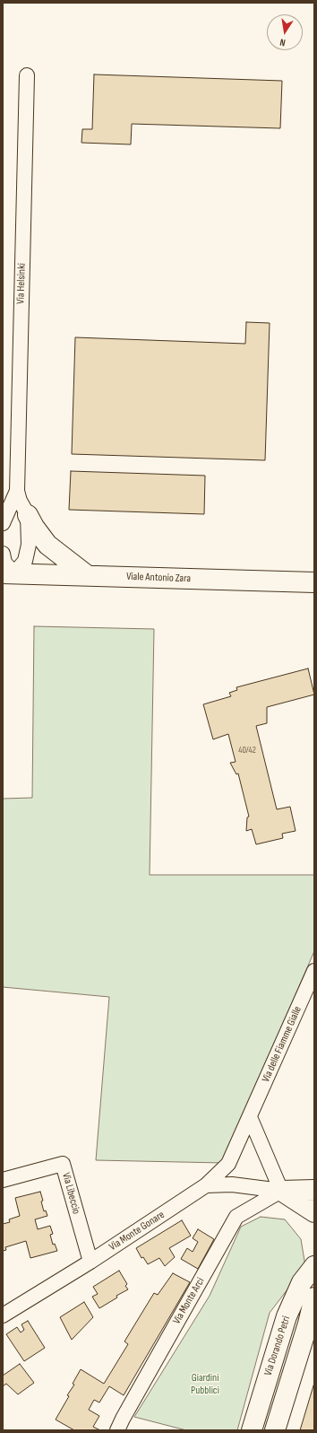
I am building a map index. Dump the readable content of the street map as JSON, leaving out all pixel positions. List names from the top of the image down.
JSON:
{
  "streets": {
    "street": [
      "Via Helsinki",
      "Viale Antonio Zara",
      "Via delle Fiamme Gialle",
      "Via Libeccio",
      "Via Monte Gonare",
      "Via Monte Arci",
      "Via Dorando Petri"
    ]
  },
  "crossings": [
    ["Via Helsinki", "Viale Antonio Zara"],
    ["Via delle Fiamme Gialle", "Via Monte Gonare"],
    ["Via Libeccio", "Via Monte Gonare"]
  ],
  "parks": ["Giardini Pubblici"],
  "house_numbers": ["40/42"],
  "north": "bottom"
}
